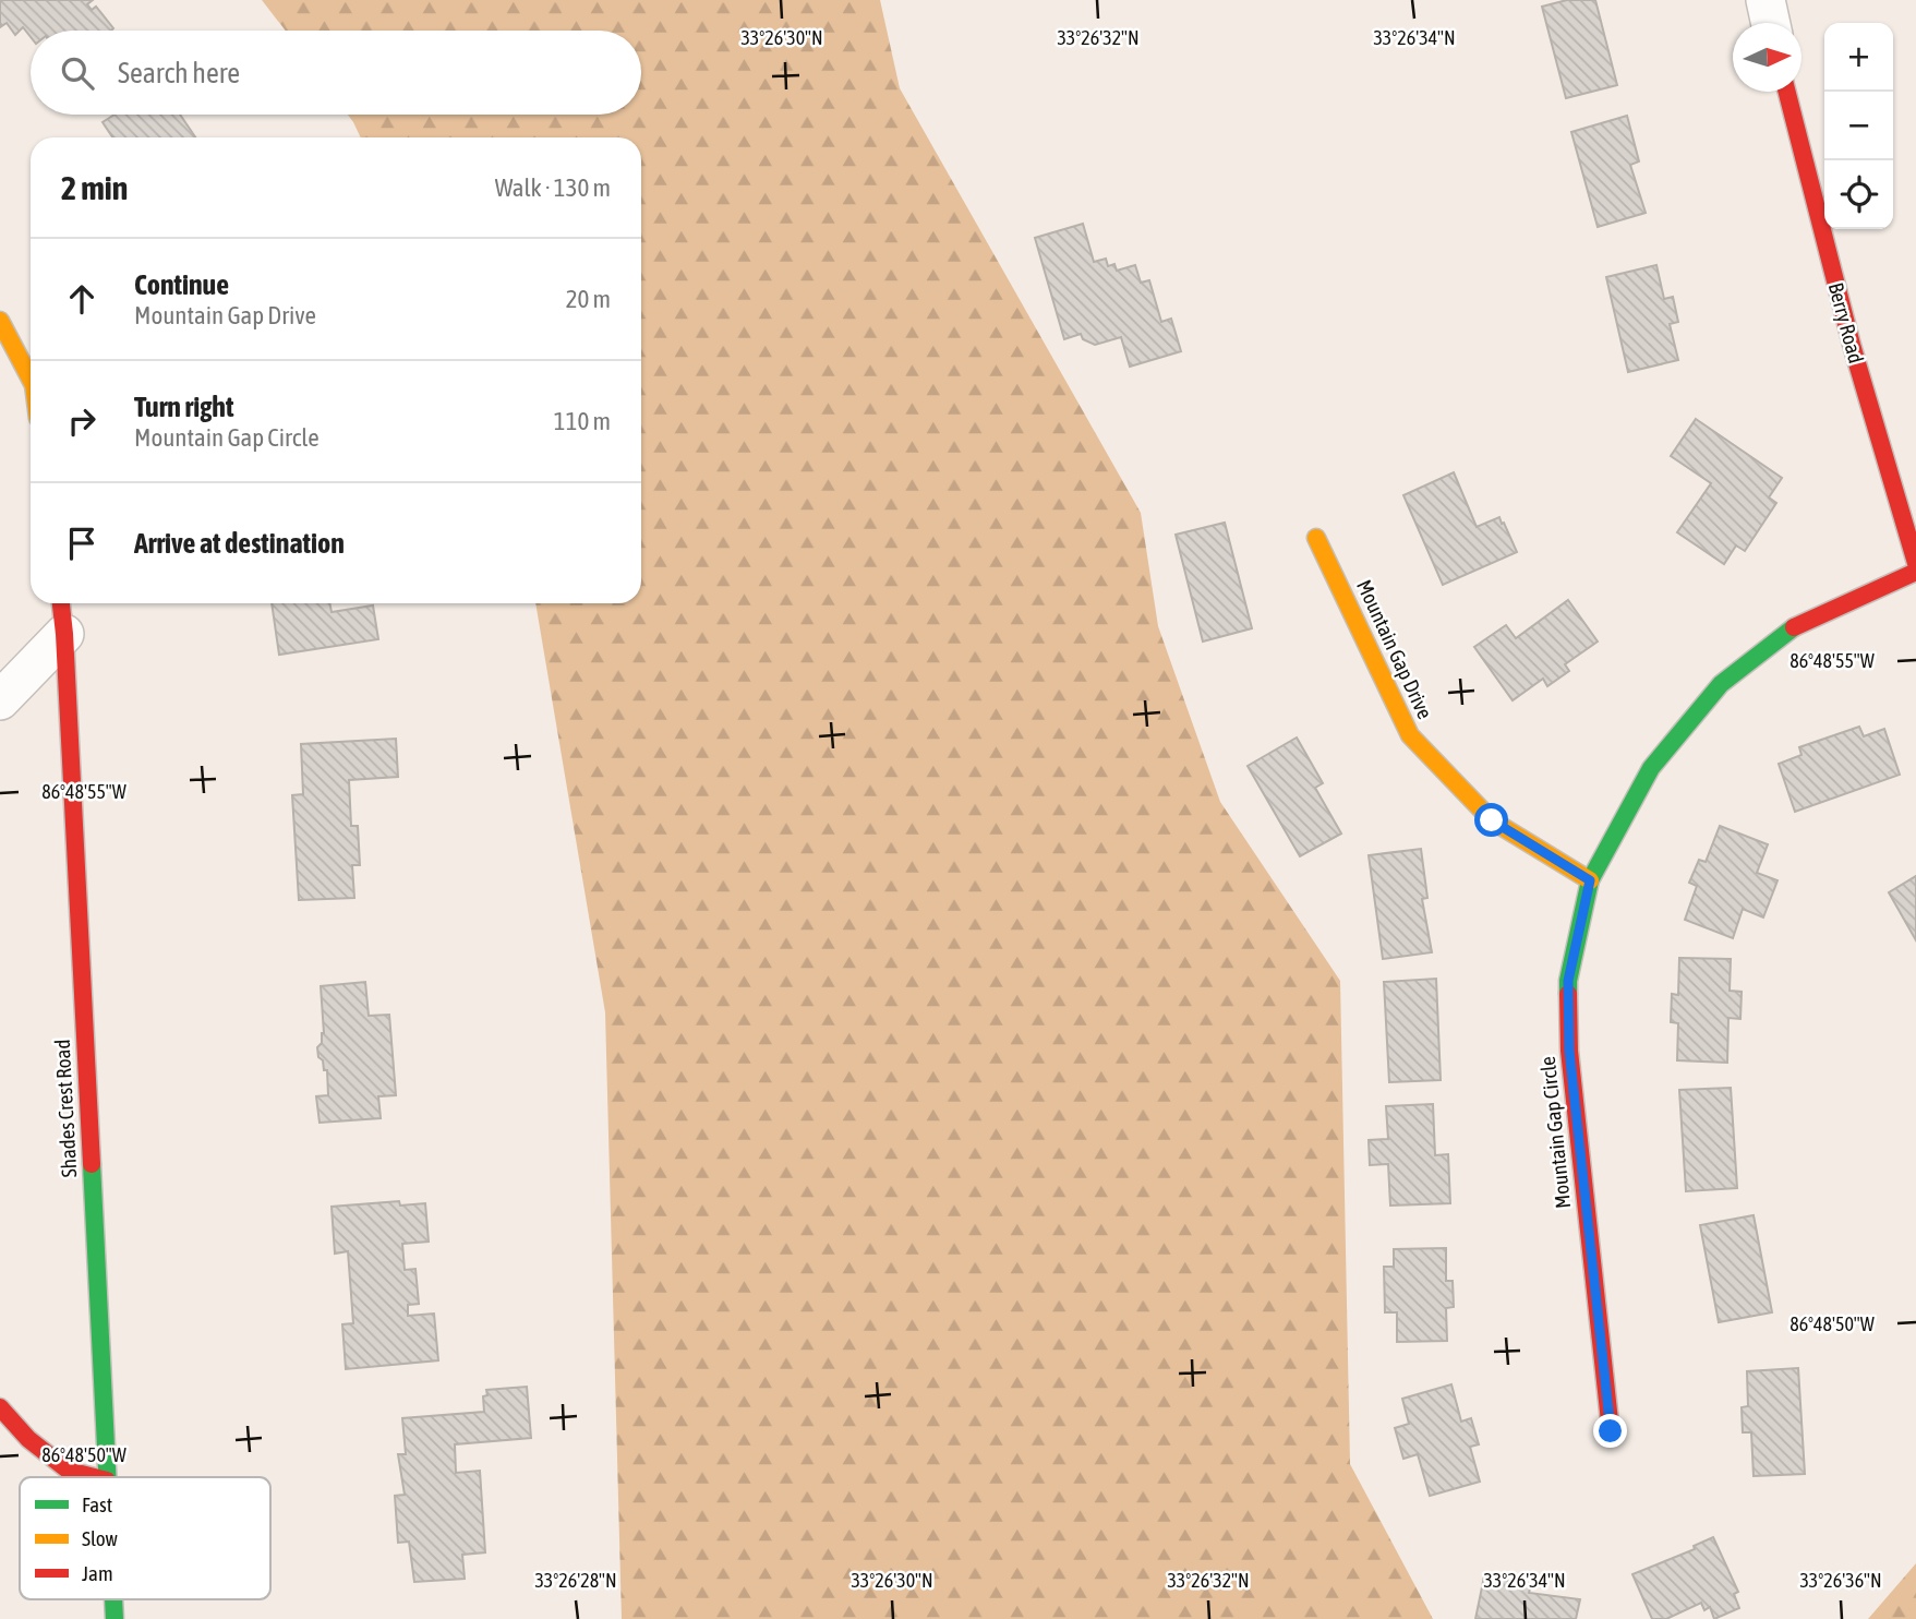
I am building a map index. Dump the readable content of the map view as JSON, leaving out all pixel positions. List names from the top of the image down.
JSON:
{
  "streets": {
    "street": [
      "Berry Road",
      "Mountain Gap Drive",
      "Shades Crest Road",
      "Mountain Gap Circle"
    ]
  },
  "crossings": [
    ["Mountain Gap Drive", "Mountain Gap Circle"]
  ],
  "legend": ["Fast", "Slow", "Jam"],
  "north": "right",
  "page": {
    "map_buttons": ["+", "−"],
    "search": "Search here",
    "heading": ["2 min", "Walk · 130 m"],
    "list": [
      ["Continue", "Mountain Gap Drive", "20 m"],
      ["Turn right", "Mountain Gap Circle", "110 m"],
      "Arrive at destination"
    ]
  },
  "coordinates": [
    "33°26'30\"N",
    "33°26'32\"N",
    "33°26'34\"N",
    "86°48'55\"W",
    "86°48'50\"W",
    "33°26'28\"N",
    "33°26'36\"N"
  ]
}
